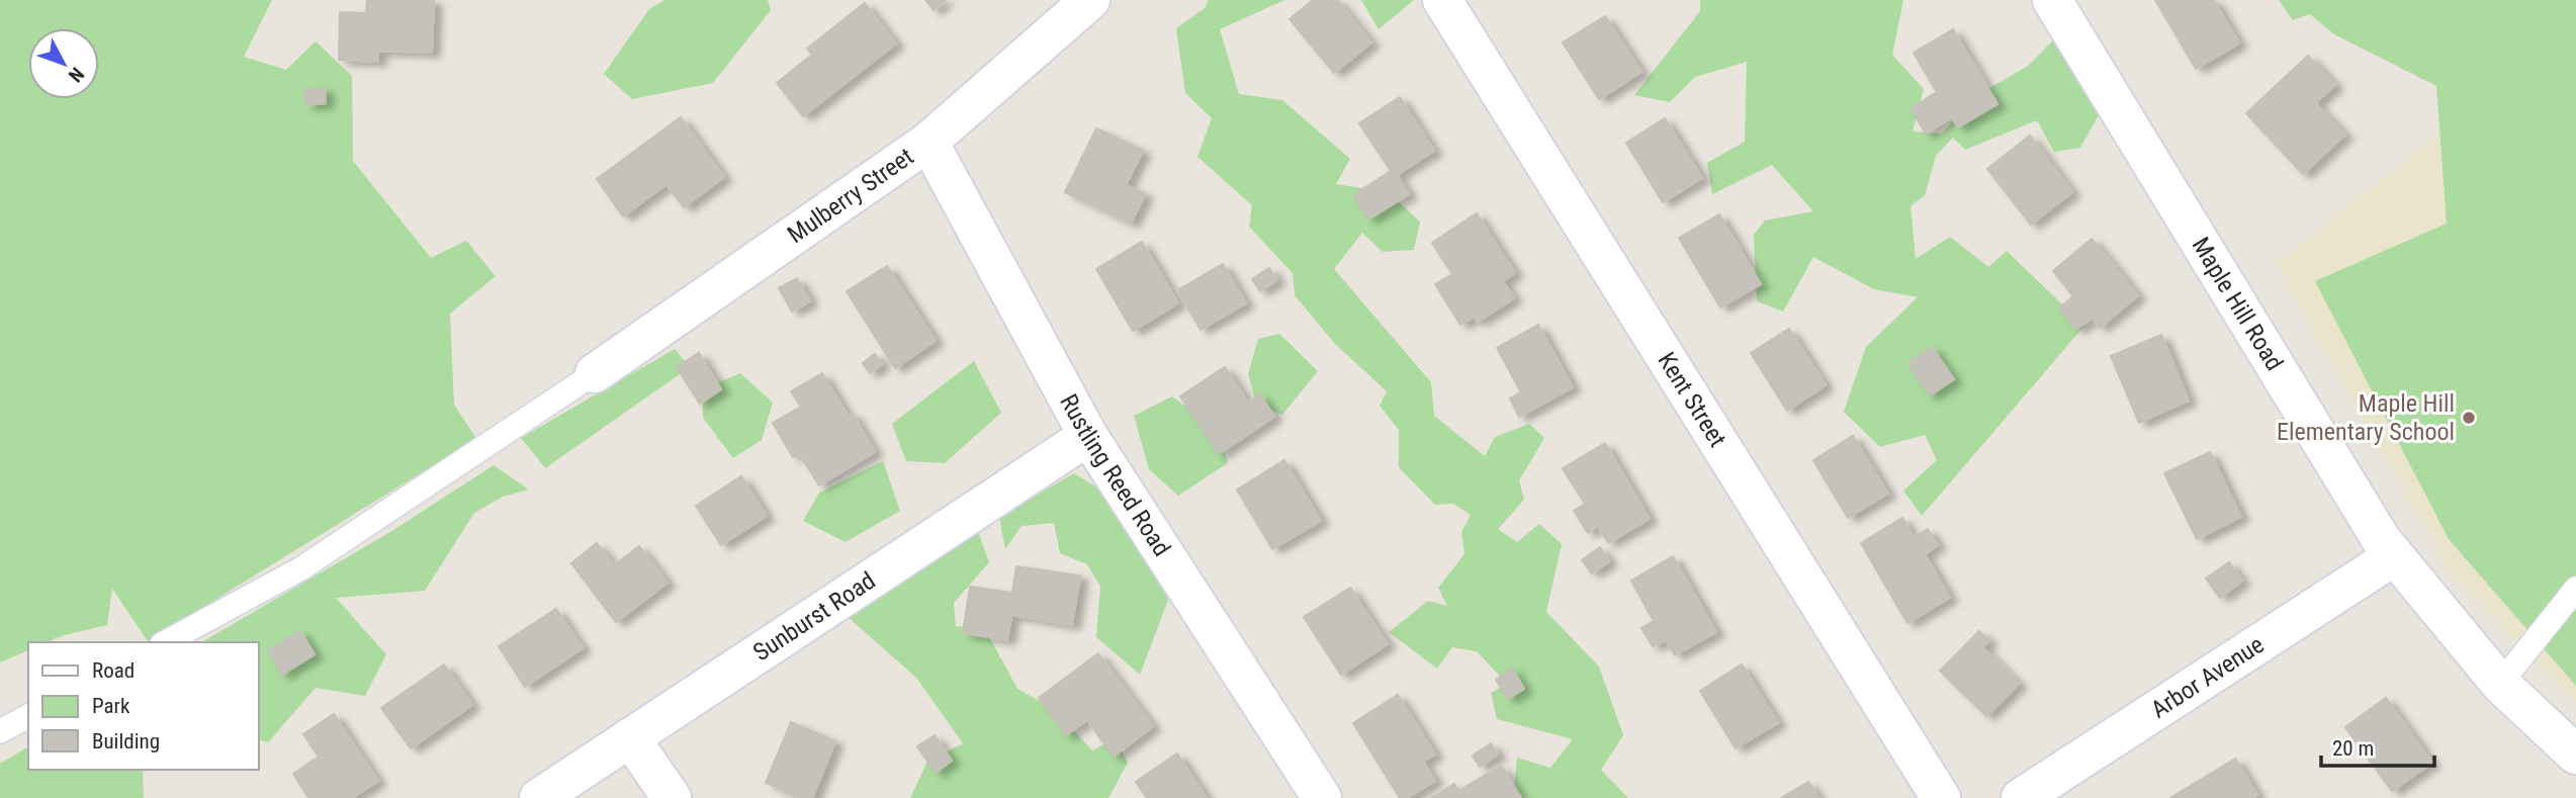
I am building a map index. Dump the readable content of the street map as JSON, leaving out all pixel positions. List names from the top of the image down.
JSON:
{
  "streets": {
    "street": [
      "Mulberry Street",
      "Maple Hill Road",
      "Kent Street",
      "Rustling Reed Road",
      "Sunburst Road",
      "Arbor Avenue"
    ]
  },
  "crossings": [
    ["Mulberry Street", "Rustling Reed Road"],
    ["Maple Hill Road", "Arbor Avenue"],
    ["Rustling Reed Road", "Sunburst Road"]
  ],
  "places": ["Maple Hill Elementary School"],
  "legend": ["Road", "Park", "Building"],
  "scale_bar": "20 m",
  "north": "bottom right"
}
